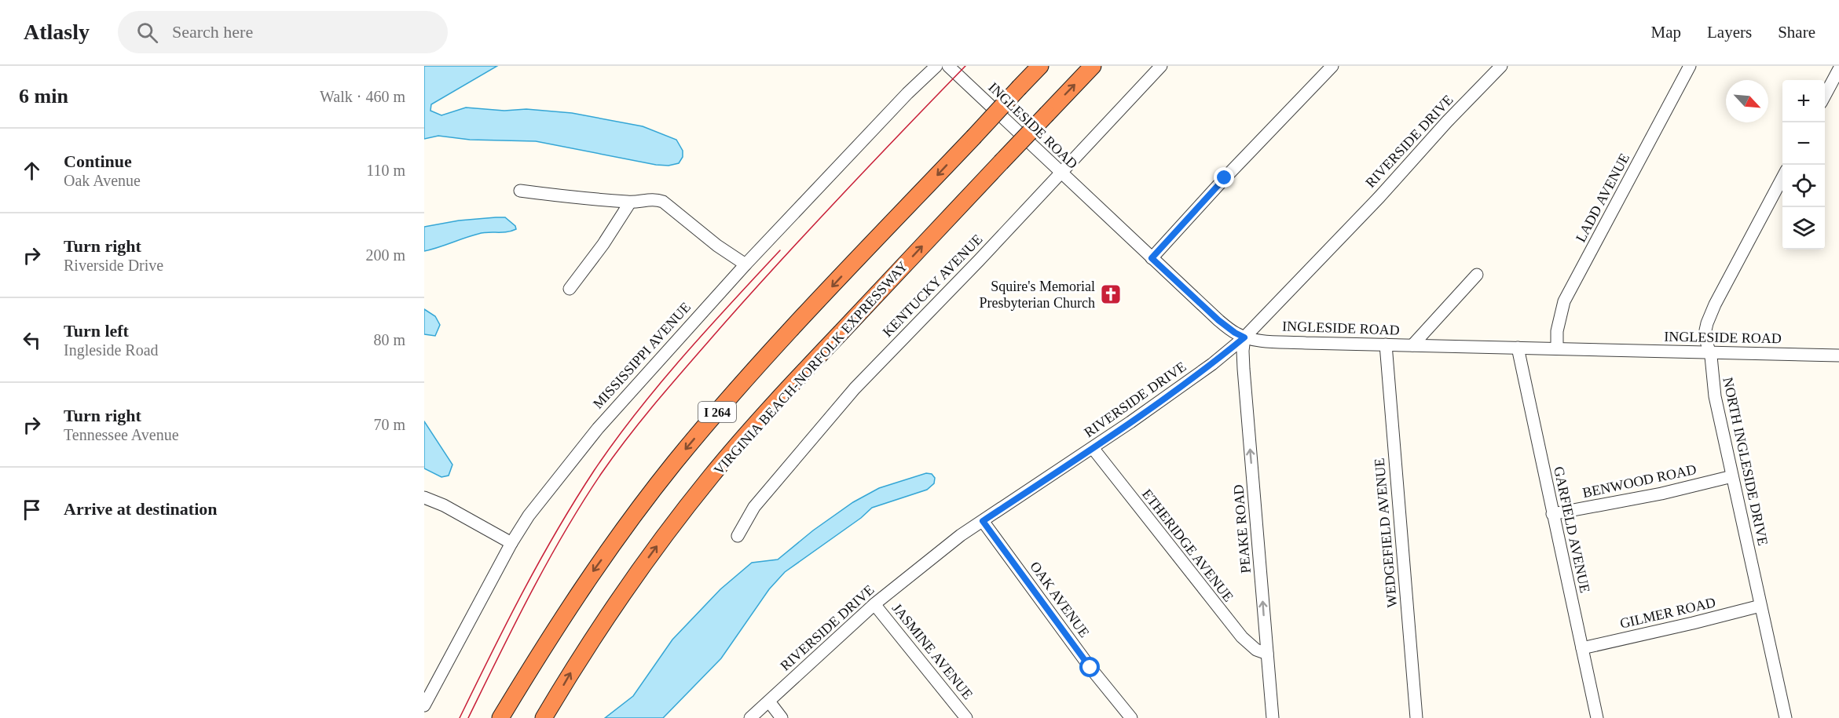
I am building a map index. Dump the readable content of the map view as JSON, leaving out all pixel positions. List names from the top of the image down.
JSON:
{
  "streets": {
    "highway": ["VIRGINIA BEACH-NORFOLK EXPRESSWAY", "I 264"],
    "street": [
      "INGLESIDE ROAD",
      "RIVERSIDE DRIVE",
      "LADD AVENUE",
      "KENTUCKY AVENUE",
      "MISSISSIPPI AVENUE",
      "NORTH INGLESIDE DRIVE",
      "BENWOOD ROAD",
      "PEAKE ROAD",
      "GARFIELD AVENUE",
      "WEDGEFIELD AVENUE",
      "ETHERIDGE AVENUE",
      "OAK AVENUE",
      "GILMER ROAD",
      "JASMINE AVENUE"
    ]
  },
  "crossings": [
    ["INGLESIDE ROAD", "RIVERSIDE DRIVE"],
    ["INGLESIDE ROAD", "LADD AVENUE"],
    ["INGLESIDE ROAD", "KENTUCKY AVENUE"],
    ["INGLESIDE ROAD", "NORTH INGLESIDE DRIVE"],
    ["INGLESIDE ROAD", "PEAKE ROAD"],
    ["INGLESIDE ROAD", "GARFIELD AVENUE"],
    ["INGLESIDE ROAD", "WEDGEFIELD AVENUE"],
    ["RIVERSIDE DRIVE", "PEAKE ROAD"],
    ["RIVERSIDE DRIVE", "ETHERIDGE AVENUE"],
    ["RIVERSIDE DRIVE", "OAK AVENUE"],
    ["RIVERSIDE DRIVE", "JASMINE AVENUE"],
    ["NORTH INGLESIDE DRIVE", "BENWOOD ROAD"],
    ["NORTH INGLESIDE DRIVE", "GILMER ROAD"],
    ["BENWOOD ROAD", "GARFIELD AVENUE"],
    ["PEAKE ROAD", "ETHERIDGE AVENUE"],
    ["GARFIELD AVENUE", "GILMER ROAD"]
  ],
  "one_way": ["PEAKE ROAD"],
  "places": {
    "church": ["Squire's Memorial Presbyterian Church"]
  },
  "north": "bottom right",
  "page": {
    "header": "Atlasly",
    "search": "Search here",
    "nav": ["Map", "Layers", "Share"],
    "heading": ["6 min", "Walk · 460 m"],
    "map_buttons": ["+", "−"],
    "list": [
      ["Continue", "Oak Avenue", "110 m"],
      ["Turn right", "Riverside Drive", "200 m"],
      ["Turn left", "Ingleside Road", "80 m"],
      ["Turn right", "Tennessee Avenue", "70 m"],
      "Arrive at destination"
    ]
  }
}
